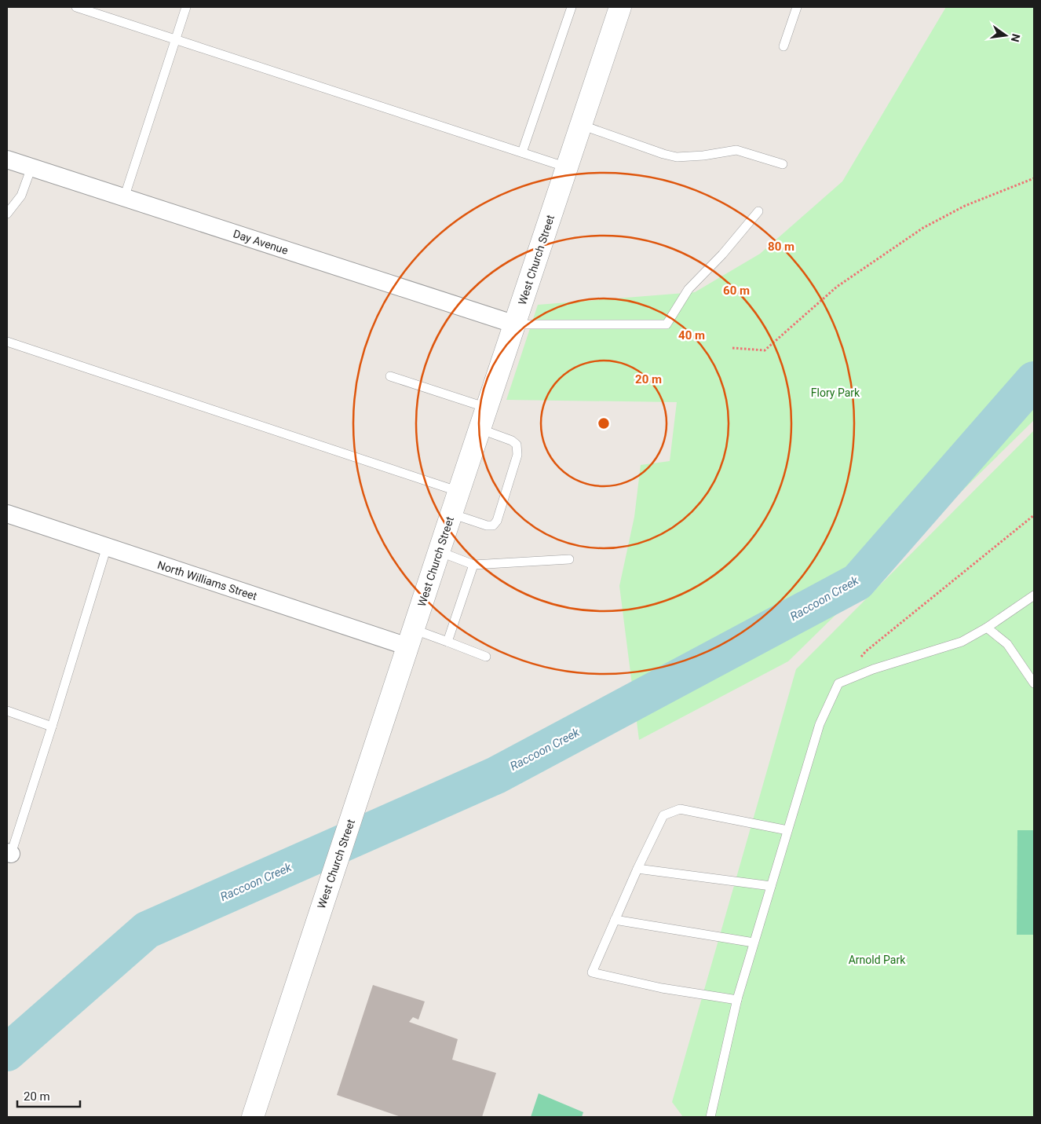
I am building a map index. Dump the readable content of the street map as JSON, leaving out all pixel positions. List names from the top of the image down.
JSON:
{
  "streets": {
    "street": ["Day Avenue", "West Church Street", "North Williams Street"]
  },
  "crossings": [
    ["Day Avenue", "West Church Street"],
    ["West Church Street", "North Williams Street"]
  ],
  "water": ["Raccoon Creek"],
  "parks": ["Flory Park", "Arnold Park"],
  "scale_bar": "20 m",
  "north": "right",
  "rings": [
    "80 m",
    "60 m",
    "40 m",
    "20 m"
  ]
}
